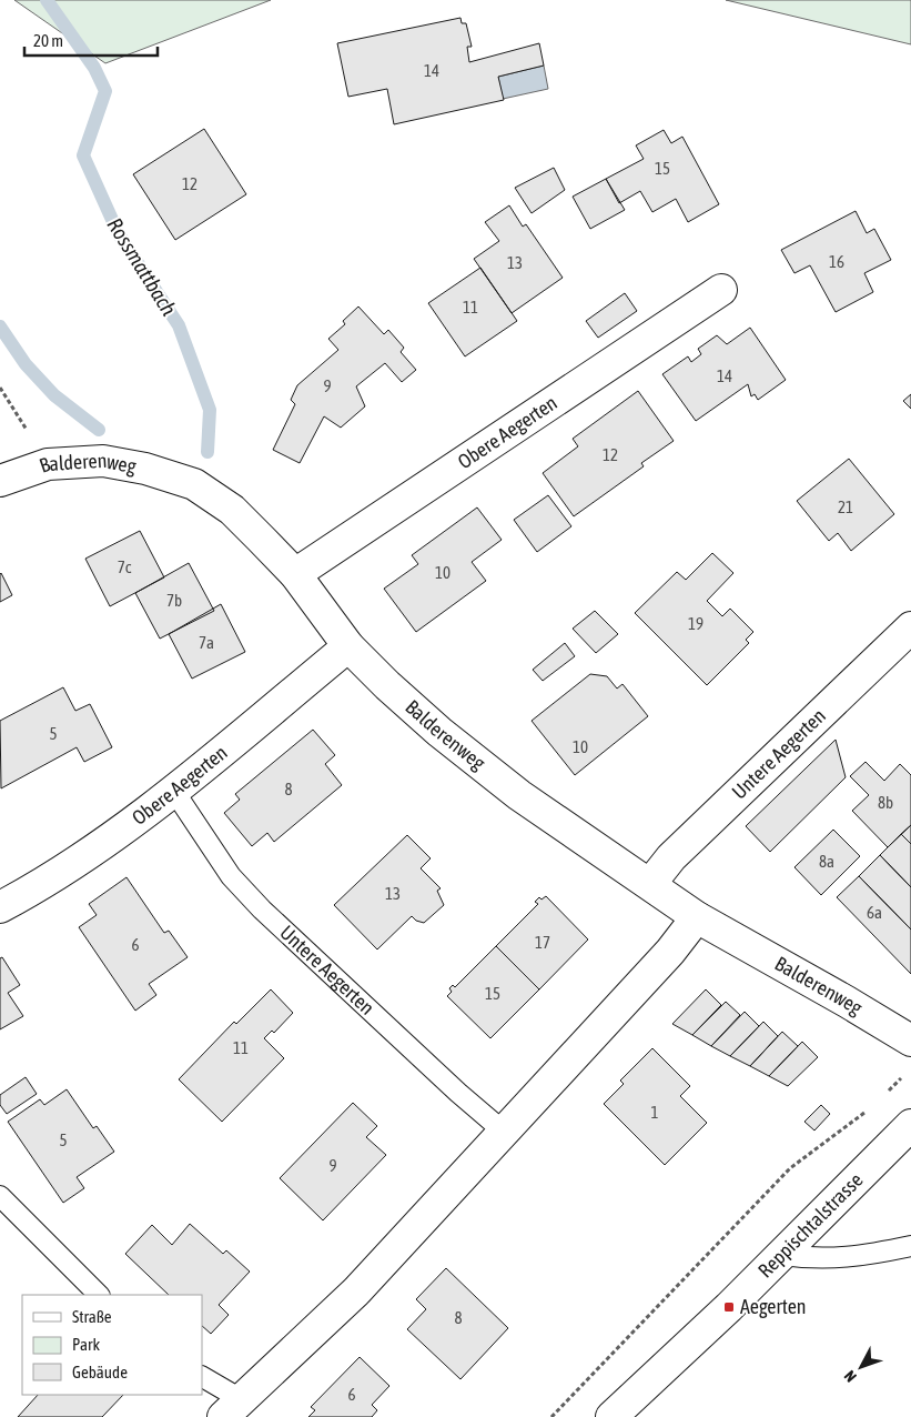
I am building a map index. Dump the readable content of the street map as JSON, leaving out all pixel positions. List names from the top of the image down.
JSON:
{
  "streets": {
    "street": [
      "Obere Aegerten",
      "Balderenweg",
      "Untere Aegerten",
      "Reppischtalstrasse"
    ]
  },
  "crossings": [
    ["Obere Aegerten", "Balderenweg"],
    ["Obere Aegerten", "Untere Aegerten"],
    ["Balderenweg", "Untere Aegerten"]
  ],
  "water": ["Rossmattbach"],
  "places": {
    "transit": ["Aegerten"]
  },
  "house_numbers": [
    "14",
    "15",
    "12",
    "16",
    "13",
    "11",
    "14",
    "9",
    "12",
    "21",
    "7c",
    "10",
    "7b",
    "19",
    "7a",
    "5",
    "10",
    "8",
    "8b",
    "8a",
    "13",
    "6a",
    "17",
    "6",
    "15",
    "11",
    "1",
    "5",
    "9",
    "8",
    "6"
  ],
  "legend": ["Straße", "Park", "Gebäude"],
  "scale_bar": "20 m",
  "north": "bottom left"
}
